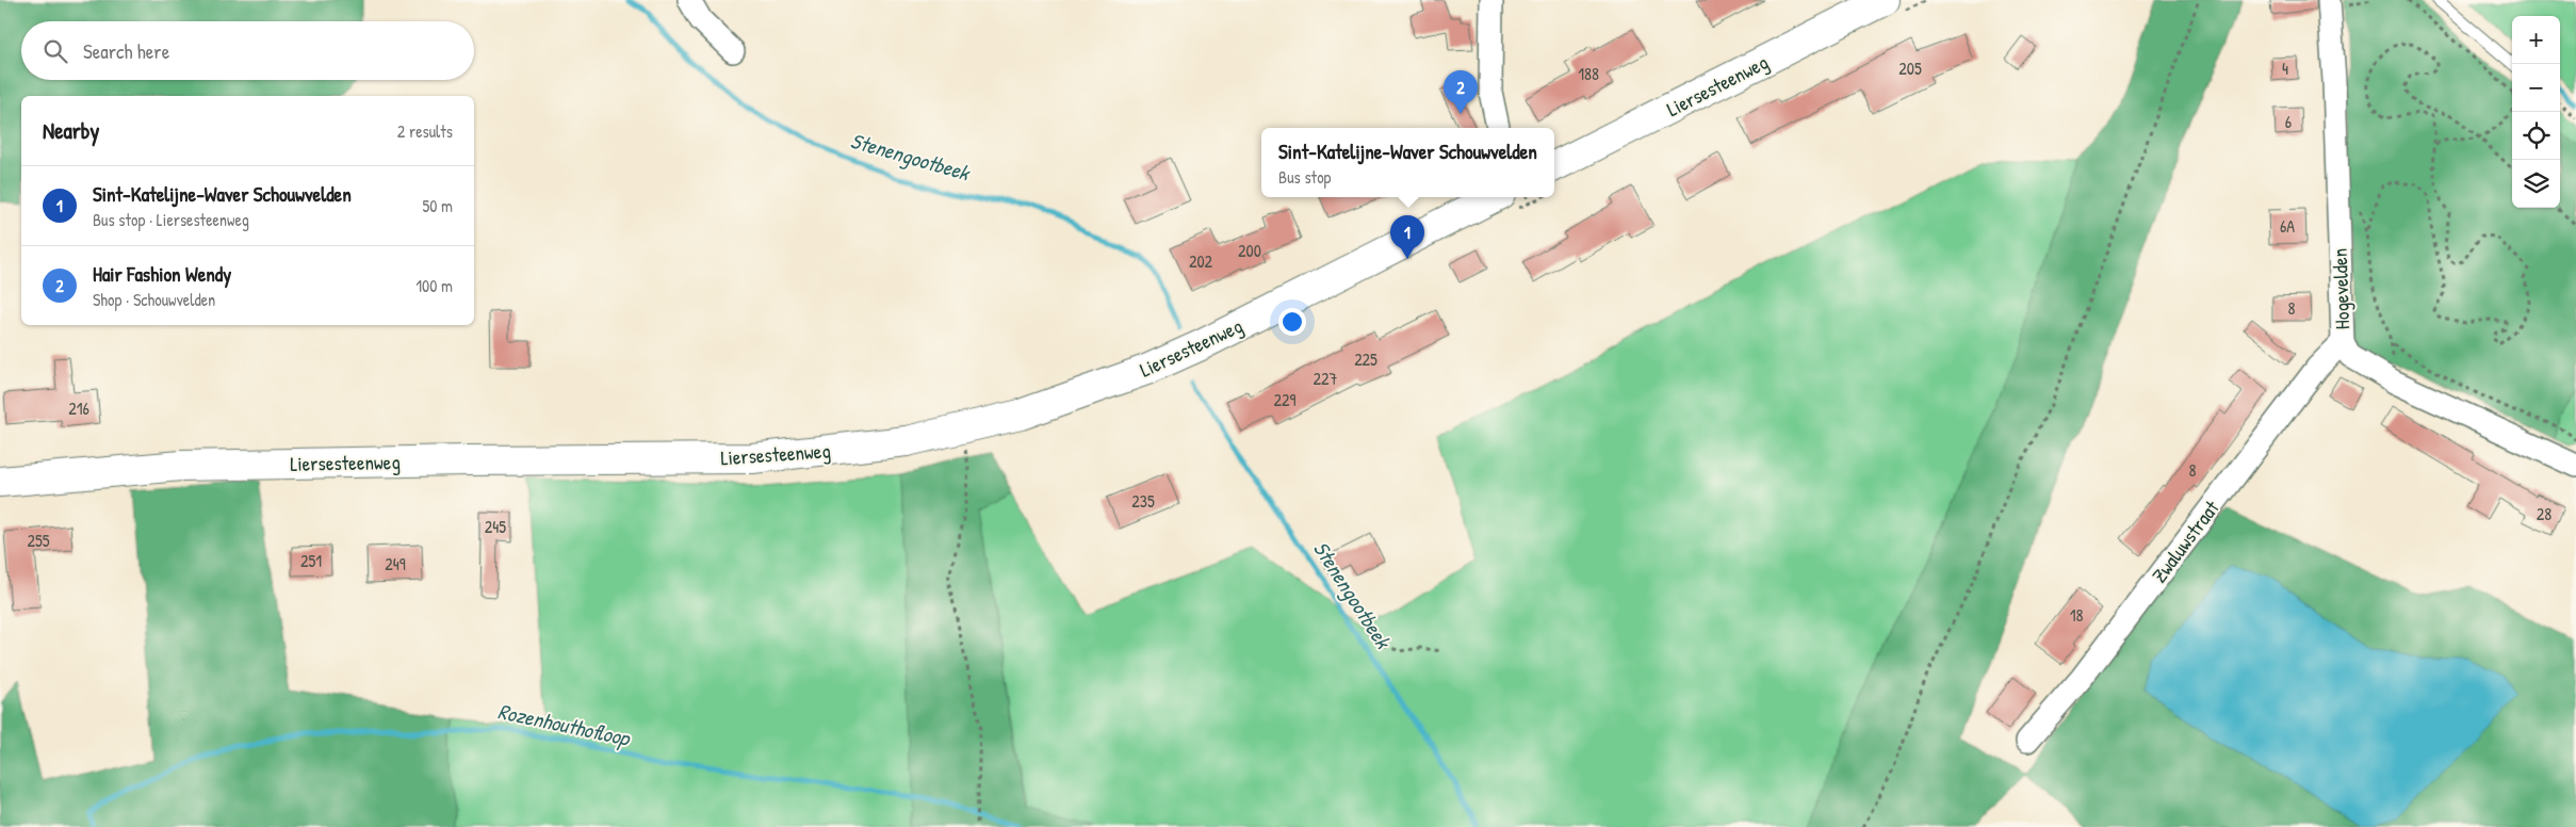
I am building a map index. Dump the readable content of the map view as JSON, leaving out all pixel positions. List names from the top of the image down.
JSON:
{
  "streets": {
    "main road": ["Liersesteenweg"],
    "street": ["Hogevelden", "Zwaluwstraat"]
  },
  "crossings": [
    ["Hogevelden", "Zwaluwstraat"]
  ],
  "water": ["Stenengootbeek", "Rozenhouthofloop"],
  "house_numbers": [
    "205",
    "4",
    "188",
    "6",
    "6A",
    "200",
    "202",
    "8",
    "225",
    "227",
    "229",
    "216",
    "8",
    "235",
    "28",
    "245",
    "255",
    "251",
    "249",
    "18"
  ],
  "page": {
    "map_buttons": ["+", "−"],
    "search": "Search here",
    "pins": ["2", "1"],
    "heading": ["Nearby", "2 results"],
    "popup": ["Sint-Katelijne-Waver Schouwvelden", "Bus stop"],
    "list": [
      {
        "mark": "1",
        "name": "Sint-Katelijne-Waver Schouwvelden",
        "note": "Bus stop · Liersesteenweg",
        "value": "50 m"
      },
      {
        "mark": "2",
        "name": "Hair Fashion Wendy",
        "note": "Shop · Schouwvelden",
        "value": "100 m"
      }
    ]
  }
}
